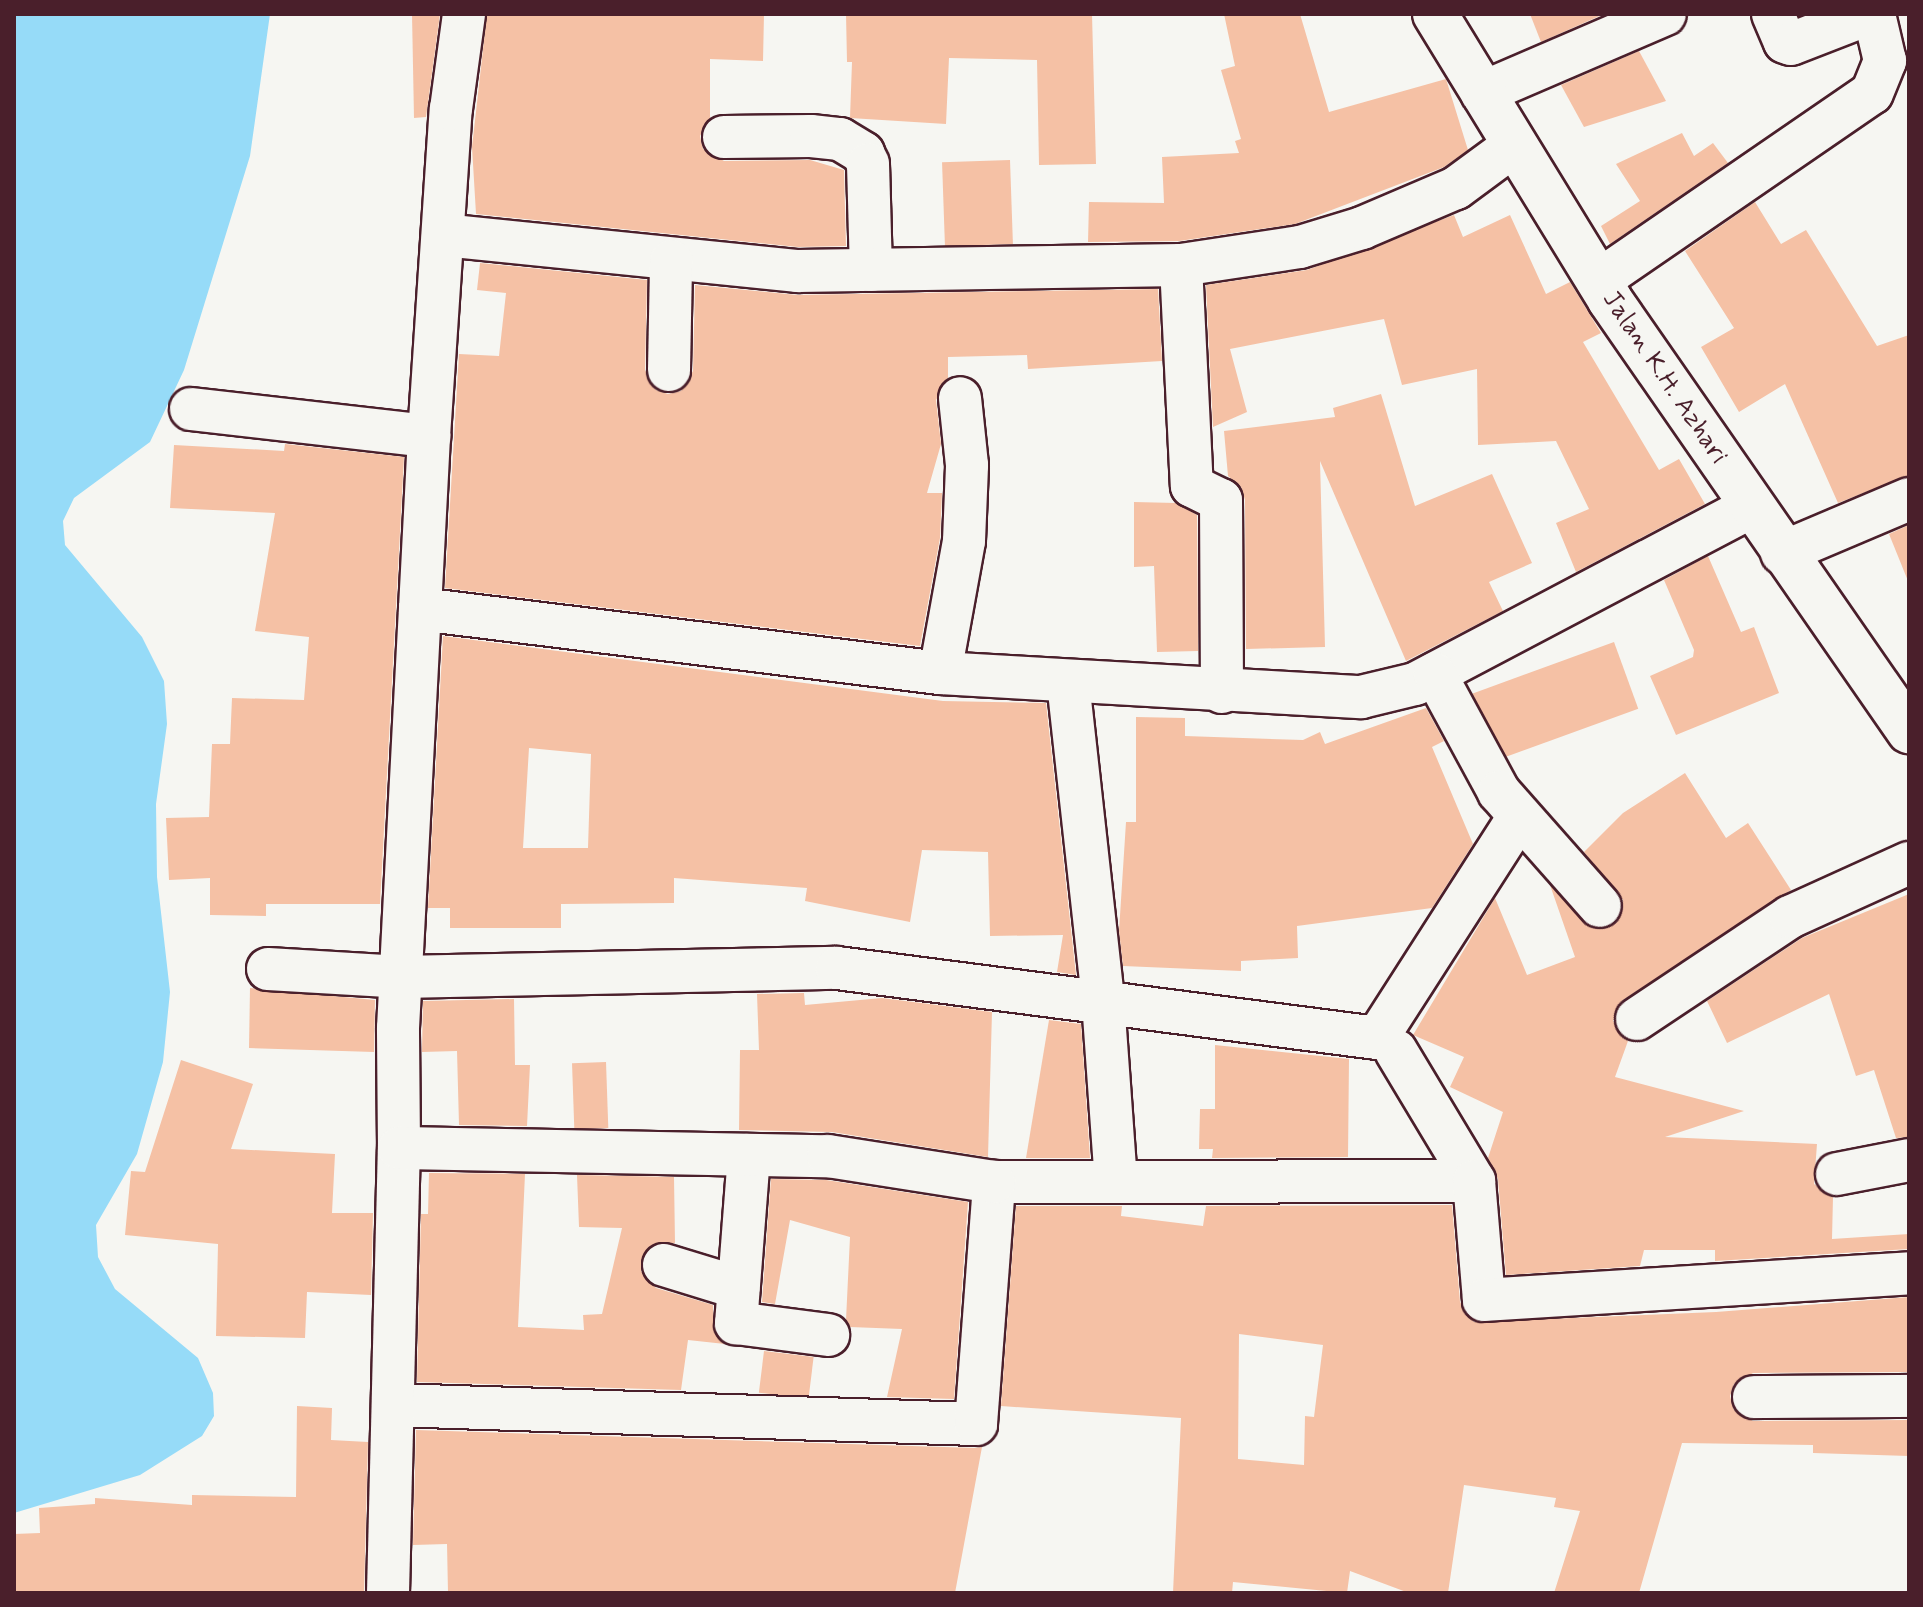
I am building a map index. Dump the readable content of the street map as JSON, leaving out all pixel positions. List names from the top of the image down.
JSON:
{
  "streets": {
    "street": ["Jalan K.H. Azhari"]
  }
}
